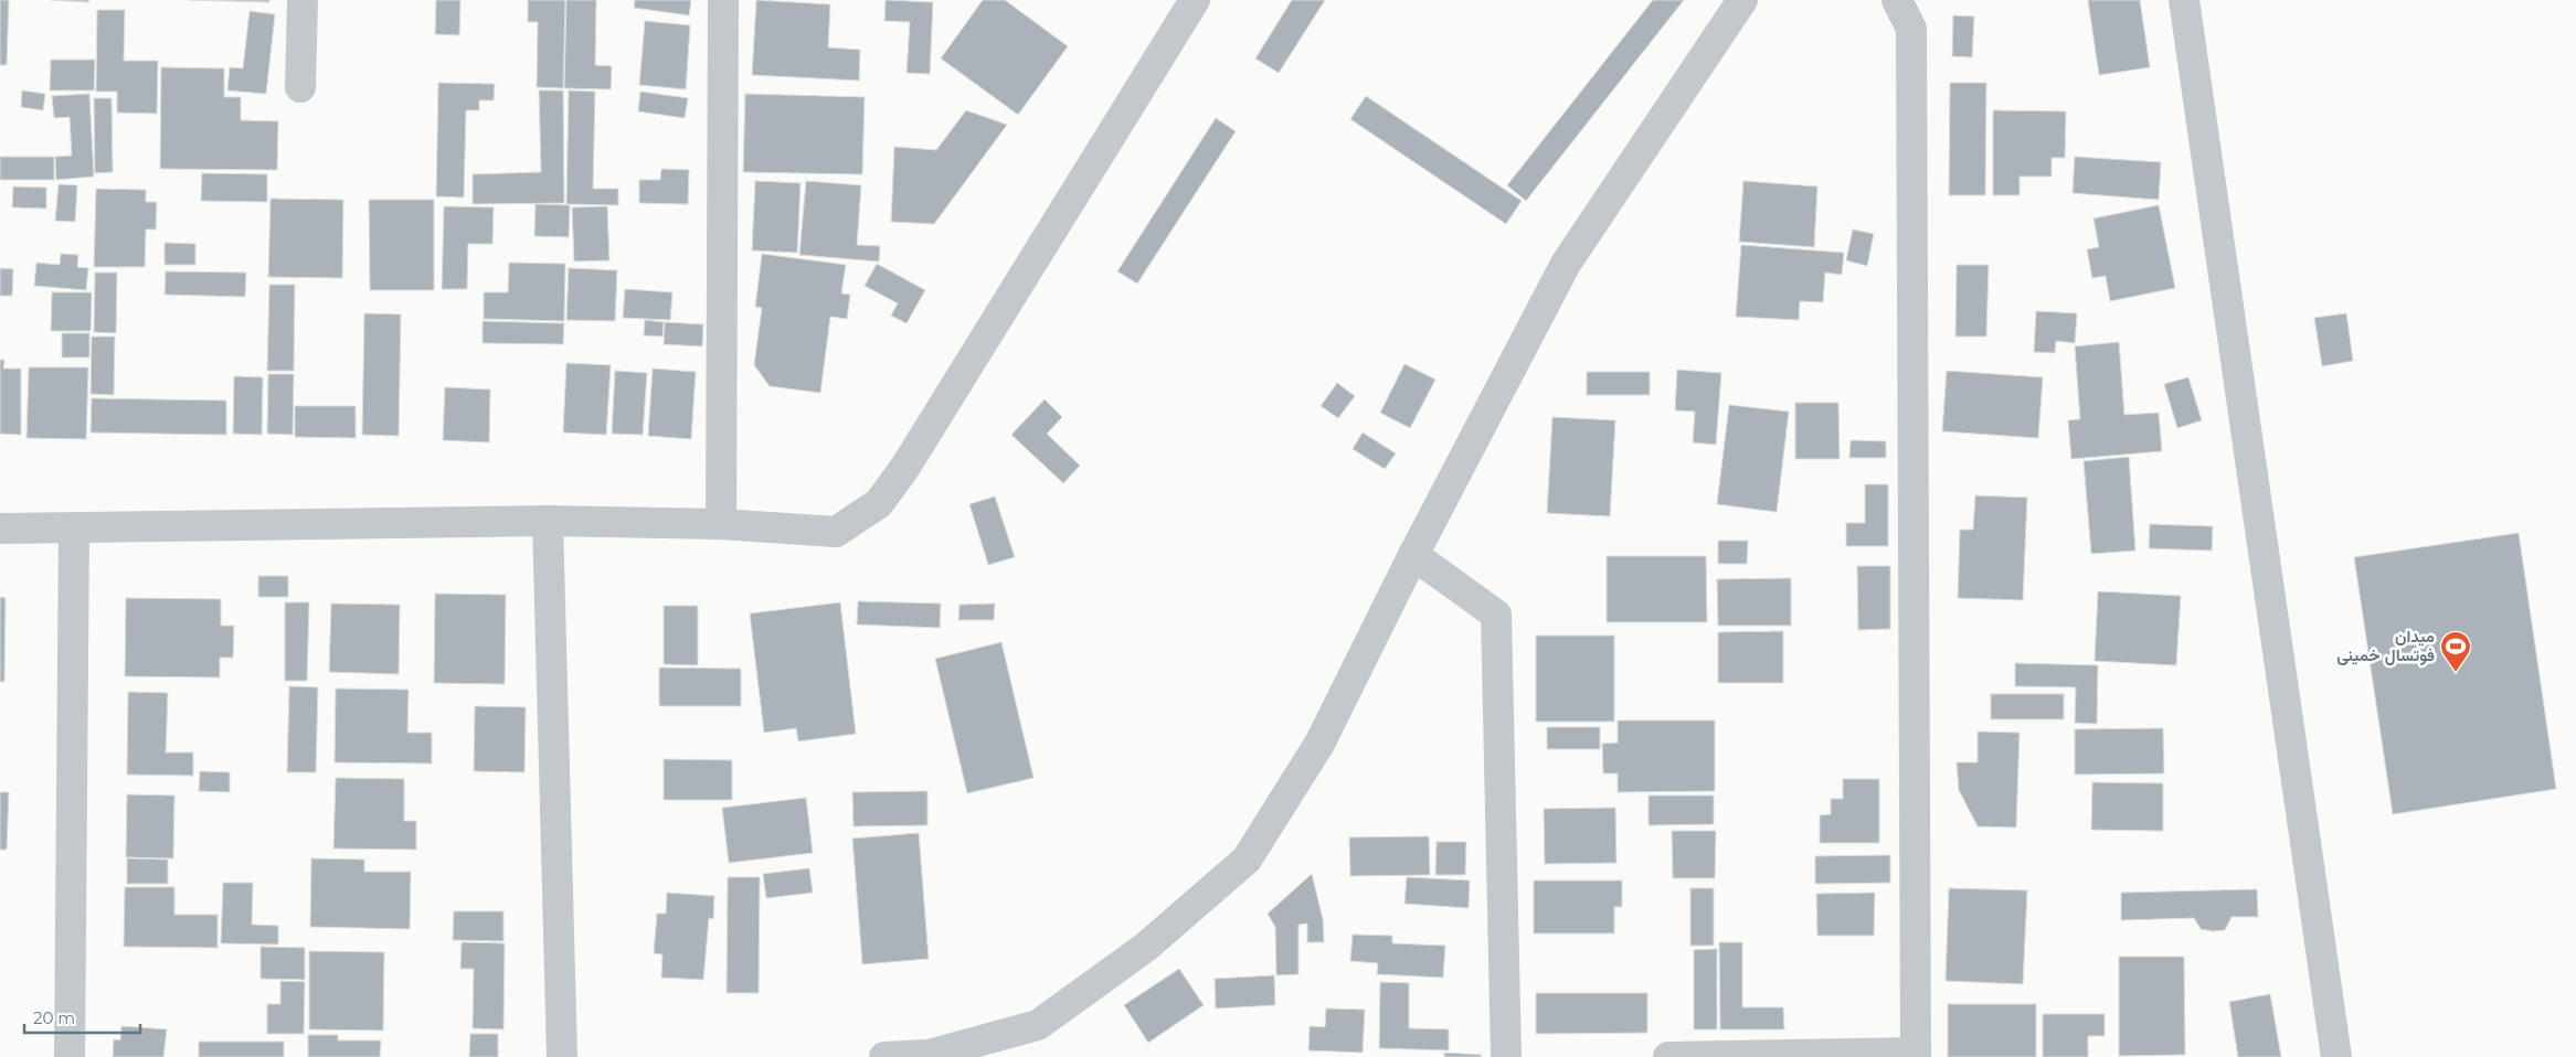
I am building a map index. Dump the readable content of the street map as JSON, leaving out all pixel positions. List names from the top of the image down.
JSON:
{
  "places": {
    "sports": ["میدان فوتسال خمینی"]
  },
  "scale_bar": "20 m"
}
